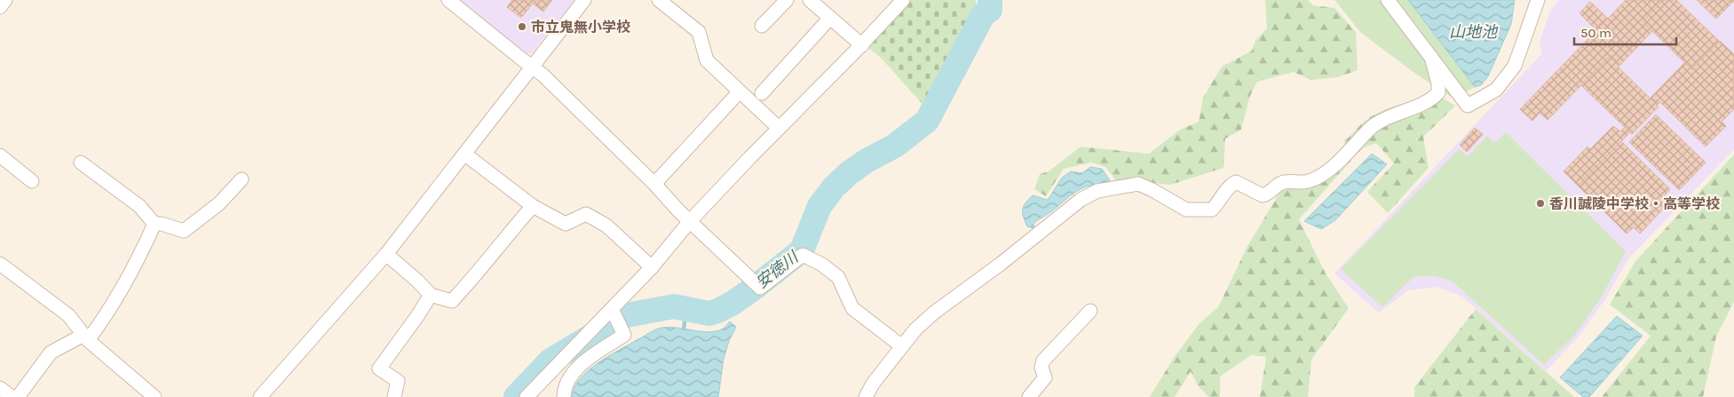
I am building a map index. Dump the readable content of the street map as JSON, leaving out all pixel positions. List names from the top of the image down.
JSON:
{
  "water": ["山地池", "安徳川"],
  "places": ["市立鬼無小学校", "香川誠陵中学校・高等学校"],
  "scale_bar": "50 m"
}
